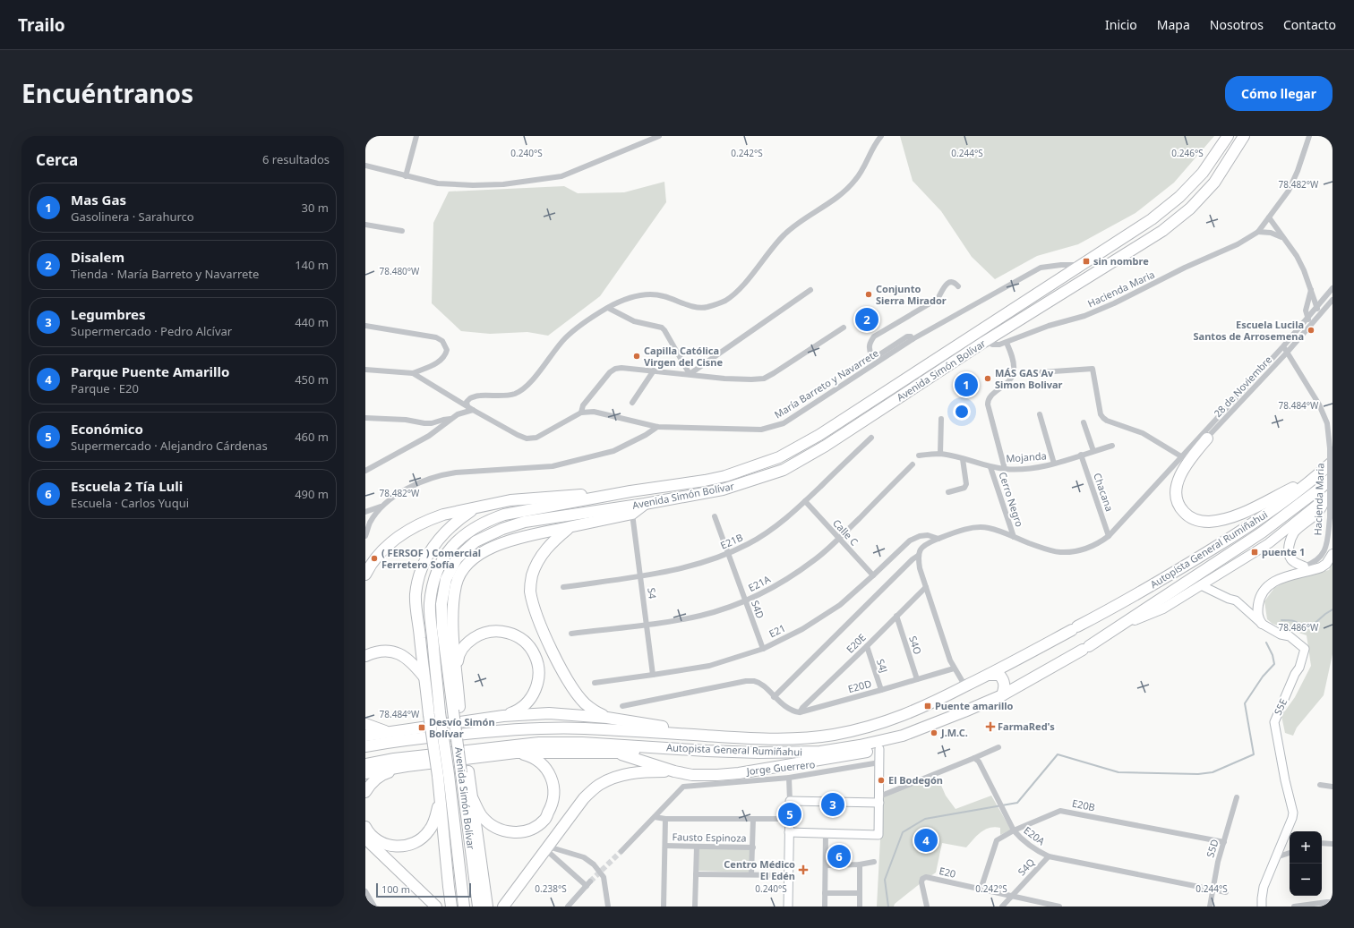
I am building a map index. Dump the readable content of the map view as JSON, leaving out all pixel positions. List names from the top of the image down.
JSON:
{
  "streets": {
    "highway": ["Avenida Simón Bolívar", "Autopista General Rumiñahui"],
    "street": [
      "Hacienda Maria",
      "María Barreto y Navarrete",
      "28 de Noviembre",
      "Mojanda",
      "Chacana",
      "Cerro Negro",
      "Calle C",
      "E21B",
      "E21A",
      "S4",
      "S4D",
      "E21",
      "E20E",
      "S4O",
      "S4J",
      "E20D",
      "S5E",
      "Jorge Guerrero",
      "E20B",
      "E20A",
      "Fausto Espinoza",
      "S5D",
      "S4Q",
      "E20"
    ]
  },
  "crossings": [
    ["Hacienda Maria", "Avenida Simón Bolívar"],
    ["Hacienda Maria", "28 de Noviembre"],
    ["Avenida Simón Bolívar", "María Barreto y Navarrete"],
    ["Mojanda", "Chacana"],
    ["Mojanda", "Cerro Negro"],
    ["Calle C", "E21B"],
    ["Calle C", "E21A"],
    ["Calle C", "E21"],
    ["E21B", "S4"],
    ["E21B", "S4D"],
    ["E21A", "S4"],
    ["E21A", "S4D"],
    ["S4", "E21"],
    ["S4D", "E21"],
    ["E20E", "S4O"],
    ["E20E", "S4J"],
    ["E20E", "E20D"],
    ["S4O", "E20D"],
    ["S4J", "E20D"],
    ["E20B", "E20A"],
    ["E20B", "S5D"],
    ["E20B", "E20"],
    ["E20A", "S5D"],
    ["E20A", "S4Q"],
    ["S4Q", "E20"]
  ],
  "places": {
    "transit": [
      "sin nombre",
      "puente 1",
      "Puente amarillo",
      "Desvío Simón Bolívar"
    ],
    "other": [
      "Conjunto Sierra Mirador",
      "Escuela Lucila Santos de Arrosemena",
      "Capilla Católica Virgen del Cisne",
      "MÁS GAS Av Simon Bolivar",
      "( FERSOF ) Comercial Ferretero Sofía",
      "J.M.C.",
      "El Bodegón"
    ],
    "health": ["FarmaRed's", "Centro Médico El Edén"]
  },
  "scale_bar": "100 m",
  "page": {
    "header": "Trailo",
    "nav": [
      "Inicio",
      "Mapa",
      "Nosotros",
      "Contacto"
    ],
    "title": "Encuéntranos",
    "buttons": "Cómo llegar",
    "heading": ["Cerca", "6 resultados"],
    "list": [
      {
        "mark": "1",
        "name": "Mas Gas",
        "note": "Gasolinera · Sarahurco",
        "value": "30 m"
      },
      {
        "mark": "2",
        "name": "Disalem",
        "note": "Tienda · María Barreto y Navarrete",
        "value": "140 m"
      },
      {
        "mark": "3",
        "name": "Legumbres",
        "note": "Supermercado · Pedro Alcívar",
        "value": "440 m"
      },
      {
        "mark": "4",
        "name": "Parque Puente Amarillo",
        "note": "Parque · E20",
        "value": "450 m"
      },
      {
        "mark": "5",
        "name": "Económico",
        "note": "Supermercado · Alejandro Cárdenas",
        "value": "460 m"
      },
      {
        "mark": "6",
        "name": "Escuela 2 Tía Luli",
        "note": "Escuela · Carlos Yuqui",
        "value": "490 m"
      }
    ],
    "pins": [
      "2",
      "1",
      "3",
      "5",
      "4",
      "6"
    ],
    "map_buttons": ["+", "−"],
    "scale": "100 m"
  },
  "coordinates": [
    "0.240°S",
    "0.242°S",
    "0.244°S",
    "0.246°S",
    "78.482°W",
    "78.480°W",
    "78.484°W",
    "78.486°W",
    "0.238°S"
  ]
}
